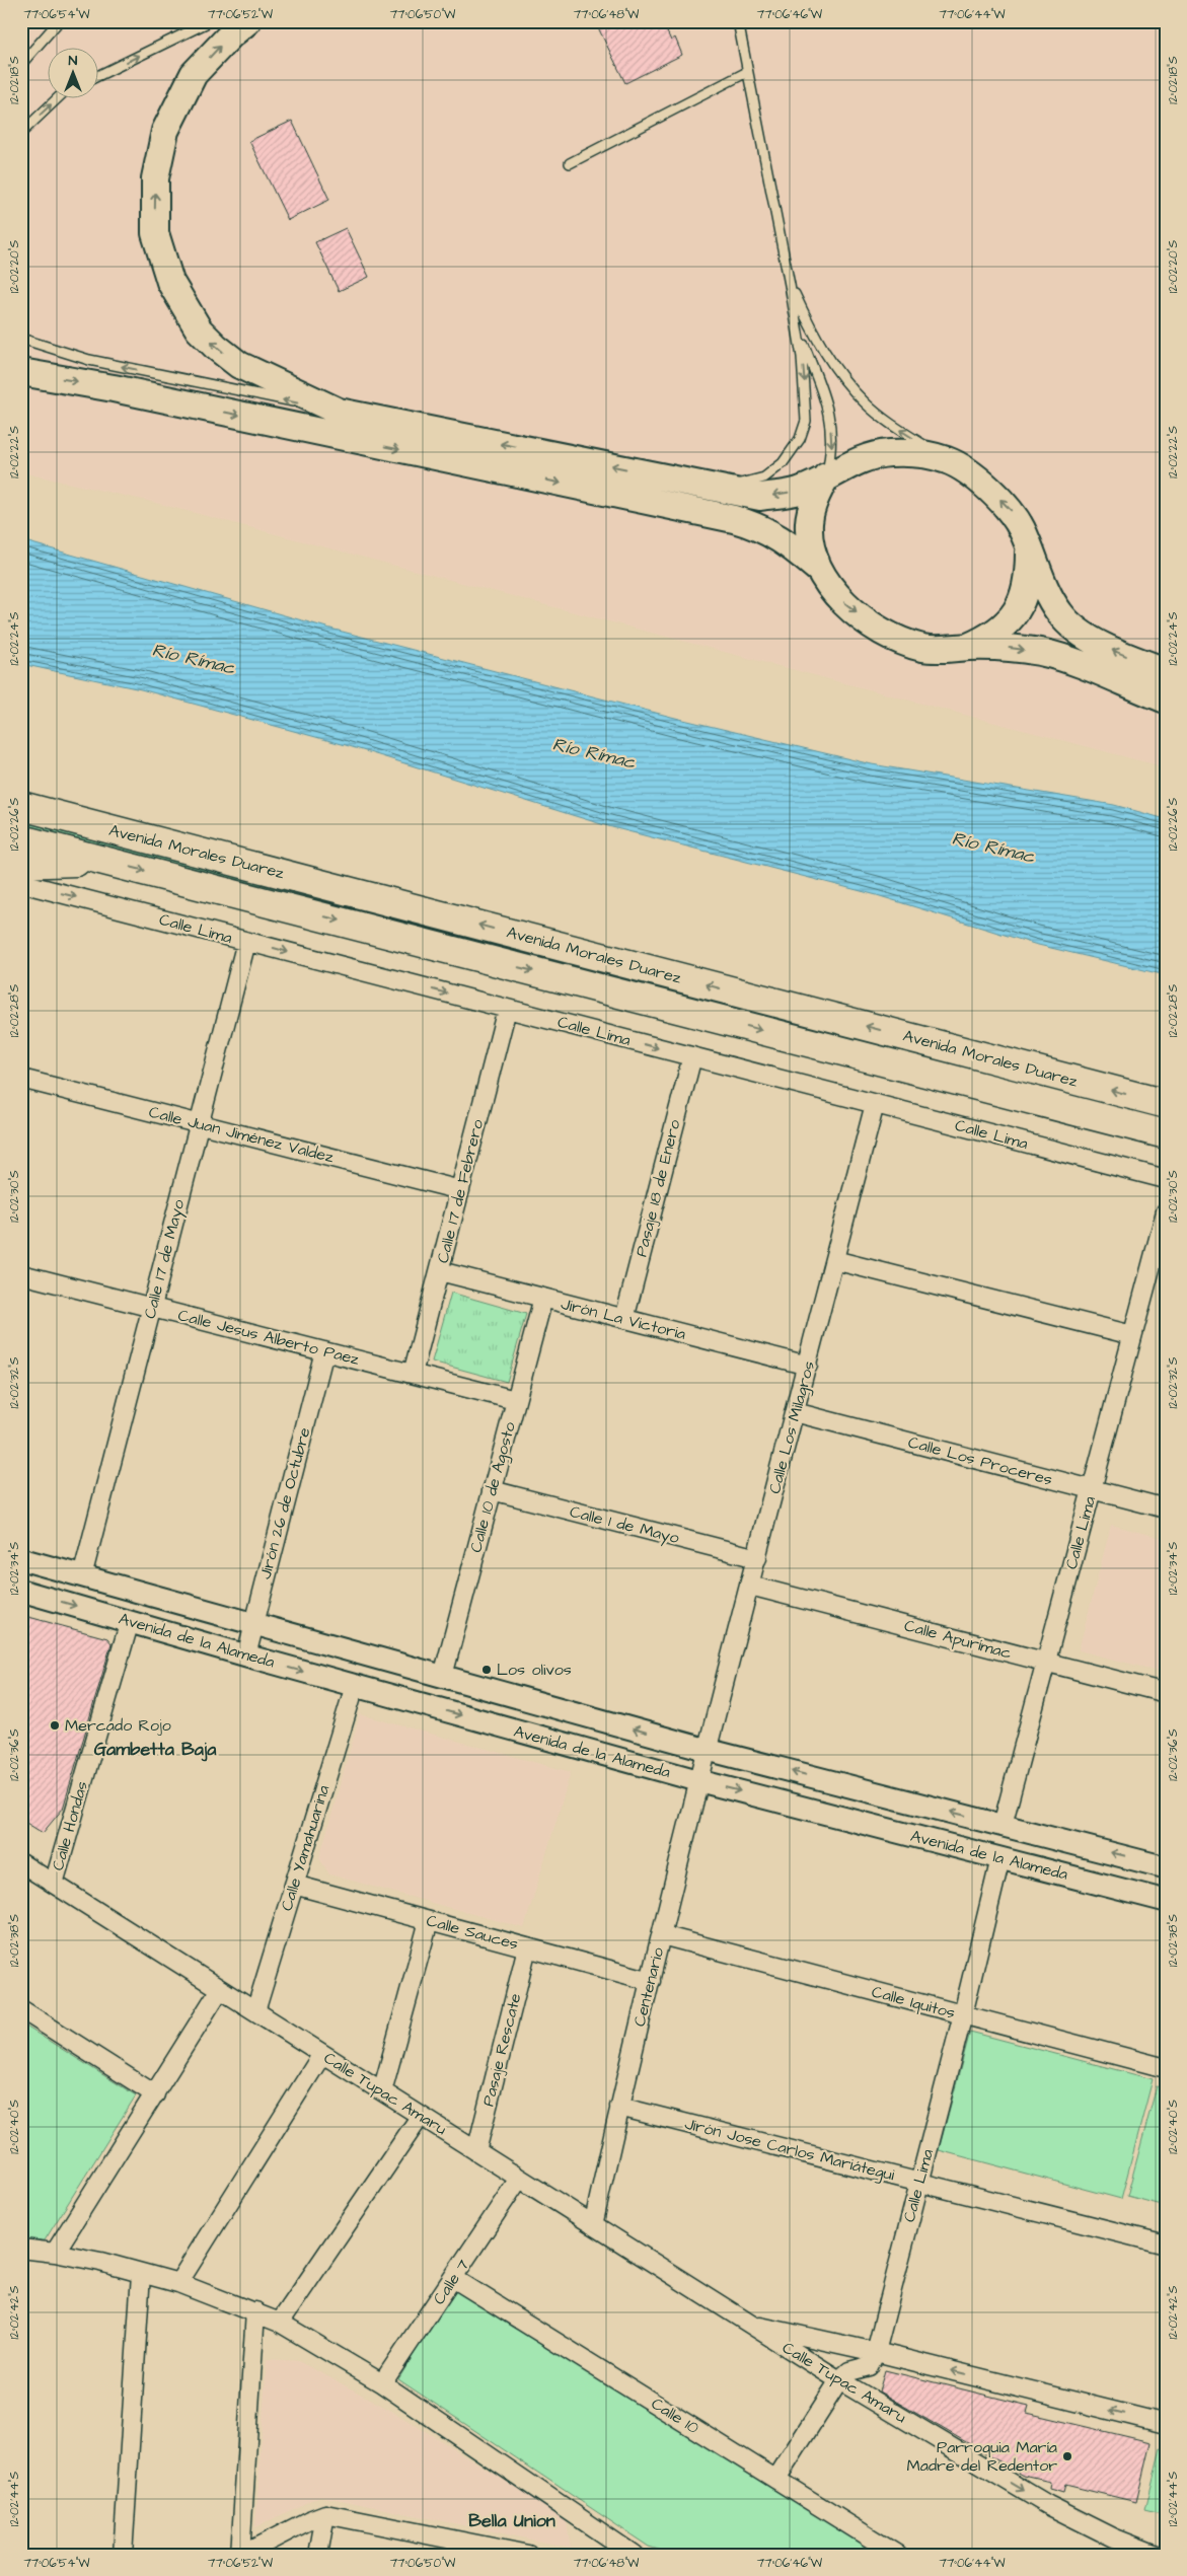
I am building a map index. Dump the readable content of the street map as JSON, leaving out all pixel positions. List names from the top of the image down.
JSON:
{
  "streets": {
    "highway": ["Avenida Morales Duarez"],
    "street": [
      "Calle Lima",
      "Calle Juan Jiménez Valdez",
      "Pasaje 18 de Enero",
      "Calle 17 de Febrero",
      "Calle 17 de Mayo",
      "Jirón La Victoria",
      "Calle Jesus Alberto Paez",
      "Calle Los Milagros",
      "Calle Los Proceres",
      "Calle 10 de Agosto",
      "Jirón 26 de Octubre",
      "Calle 1 de Mayo",
      "Calle Apurímac",
      "Avenida de la Alameda",
      "Calle Hondas",
      "Calle Yamahuarina",
      "Calle Sauces",
      "Centenario",
      "Calle Iquitos",
      "Pasaje Rescate",
      "Calle Tupac Amaru",
      "Jirón Jose Carlos Mariátegui",
      "Calle 7",
      "Calle 10"
    ]
  },
  "crossings": [
    ["Calle Lima", "Pasaje 18 de Enero"],
    ["Calle Lima", "Calle 17 de Febrero"],
    ["Calle Lima", "Calle 17 de Mayo"],
    ["Calle Lima", "Calle Los Milagros"],
    ["Calle Lima", "Calle Los Proceres"],
    ["Calle Lima", "Calle Apurímac"],
    ["Calle Lima", "Avenida de la Alameda"],
    ["Calle Lima", "Calle Iquitos"],
    ["Calle Lima", "Calle Tupac Amaru"],
    ["Calle Lima", "Jirón Jose Carlos Mariátegui"],
    ["Calle Juan Jiménez Valdez", "Calle 17 de Febrero"],
    ["Calle Juan Jiménez Valdez", "Calle 17 de Mayo"],
    ["Pasaje 18 de Enero", "Jirón La Victoria"],
    ["Calle 17 de Febrero", "Jirón La Victoria"],
    ["Calle 17 de Febrero", "Calle Jesus Alberto Paez"],
    ["Calle 17 de Mayo", "Calle Jesus Alberto Paez"],
    ["Calle 17 de Mayo", "Avenida de la Alameda"],
    ["Jirón La Victoria", "Calle Los Milagros"],
    ["Jirón La Victoria", "Calle 10 de Agosto"],
    ["Calle Jesus Alberto Paez", "Calle 10 de Agosto"],
    ["Calle Jesus Alberto Paez", "Jirón 26 de Octubre"],
    ["Calle Los Milagros", "Calle Los Proceres"],
    ["Calle Los Milagros", "Calle 1 de Mayo"],
    ["Calle Los Milagros", "Calle Apurímac"],
    ["Calle Los Milagros", "Avenida de la Alameda"],
    ["Calle Los Milagros", "Centenario"],
    ["Calle 10 de Agosto", "Calle 1 de Mayo"],
    ["Calle 10 de Agosto", "Avenida de la Alameda"],
    ["Jirón 26 de Octubre", "Avenida de la Alameda"],
    ["Avenida de la Alameda", "Calle Hondas"],
    ["Avenida de la Alameda", "Calle Yamahuarina"],
    ["Avenida de la Alameda", "Centenario"],
    ["Calle Hondas", "Calle Tupac Amaru"],
    ["Calle Yamahuarina", "Calle Sauces"],
    ["Calle Yamahuarina", "Calle Tupac Amaru"],
    ["Calle Sauces", "Centenario"],
    ["Calle Sauces", "Pasaje Rescate"],
    ["Centenario", "Calle Iquitos"],
    ["Centenario", "Calle Tupac Amaru"],
    ["Centenario", "Jirón Jose Carlos Mariátegui"],
    ["Pasaje Rescate", "Calle Tupac Amaru"],
    ["Calle Tupac Amaru", "Calle 7"],
    ["Calle 7", "Calle 10"]
  ],
  "districts": ["Gambetta Baja", "Bella Union"],
  "water": ["Río Rímac"],
  "places": ["Los olivos", "Mercado Rojo", "Parroquia María Madre del Redentor"],
  "north": "top",
  "coordinates": [
    "77°06'54\"W",
    "77°06'52\"W",
    "77°06'50\"W",
    "77°06'48\"W",
    "77°06'46\"W",
    "77°06'44\"W",
    "12°02'18\"S",
    "12°02'20\"S",
    "12°02'22\"S",
    "12°02'24\"S",
    "12°02'26\"S",
    "12°02'28\"S",
    "12°02'30\"S",
    "12°02'32\"S",
    "12°02'34\"S",
    "12°02'36\"S",
    "12°02'38\"S",
    "12°02'40\"S",
    "12°02'42\"S",
    "12°02'44\"S"
  ]
}
